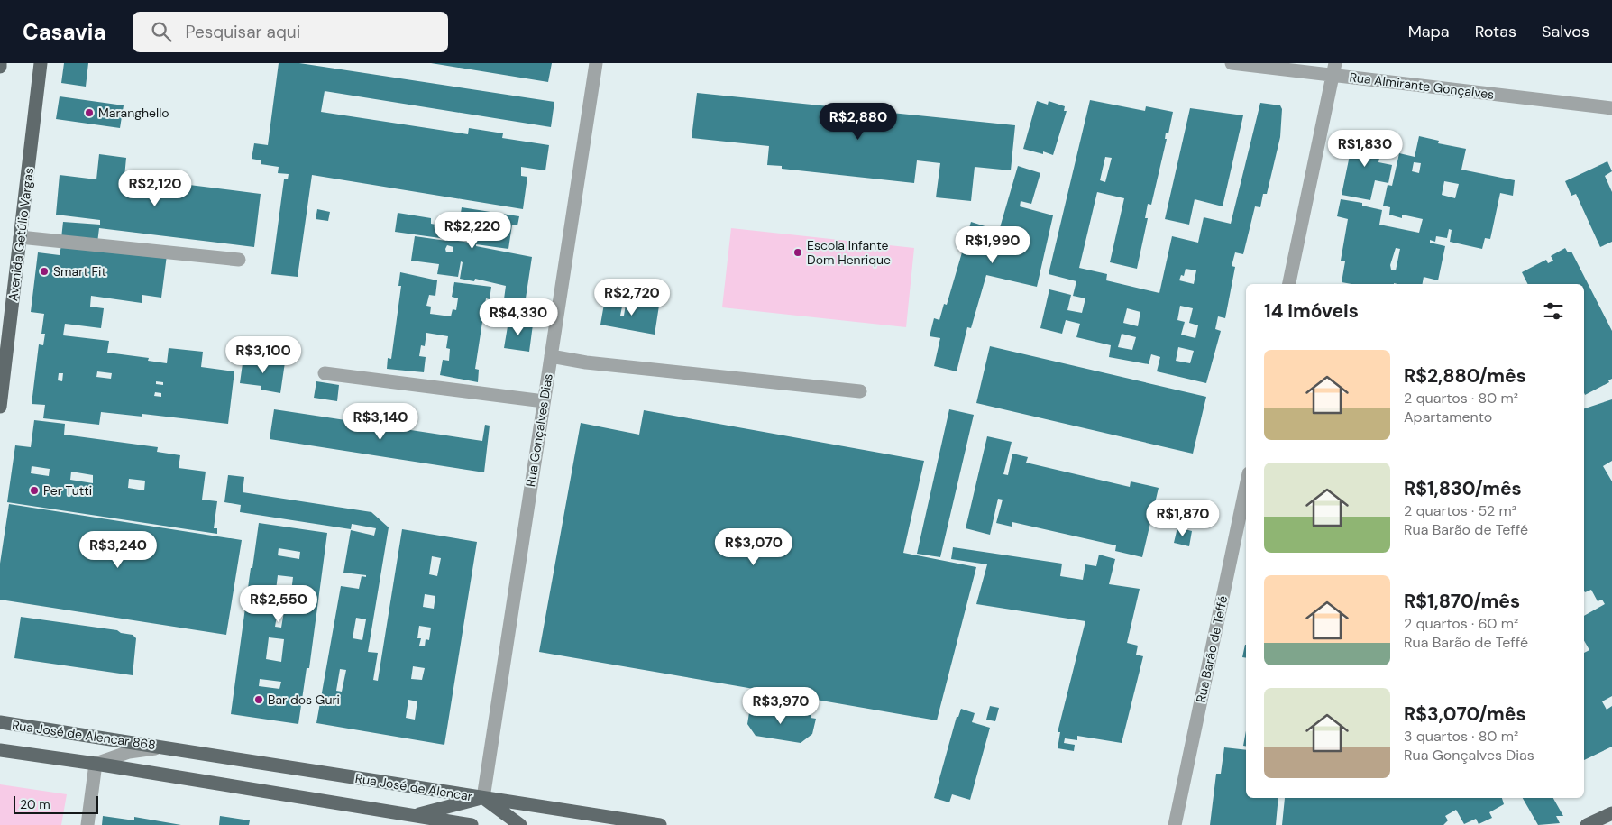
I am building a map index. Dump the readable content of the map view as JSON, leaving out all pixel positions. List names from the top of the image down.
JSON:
{
  "streets": {
    "main road": ["Avenida Getúlio Vargas", "Rua José de Alencar 868", "Rua José de Alencar"],
    "street": ["Rua Almirante Gonçalves", "Rua Gonçalves Dias", "Rua Barão de Teffé"]
  },
  "crossings": [
    ["Rua Gonçalves Dias", "Rua José de Alencar"],
    ["Rua José de Alencar 868", "Rua José de Alencar"]
  ],
  "places": [
    "Maranghello",
    "Escola Infante Dom Henrique",
    "Smart Fit",
    "Per Tutti",
    "Bar dos Guri"
  ],
  "scale_bar": "20 m",
  "page": {
    "header": "Casavia",
    "search": "Pesquisar aqui",
    "nav": ["Mapa", "Rotas", "Salvos"],
    "price": [
      "R$2,880",
      "R$1,830",
      "R$2,120",
      "R$2,220",
      "R$1,990",
      "R$2,720",
      "R$4,330",
      "R$3,100",
      "R$3,140",
      "R$1,870",
      "R$3,070",
      "R$3,240",
      "R$2,550",
      "R$3,970"
    ],
    "heading": "14 imóveis",
    "list": [
      {
        "name": "R$2,880/mês",
        "note": "2 quartos · 80 m² · Apartamento"
      },
      {
        "name": "R$1,830/mês",
        "note": "2 quartos · 52 m² · Rua Barão de Teffé"
      },
      {
        "name": "R$1,870/mês",
        "note": "2 quartos · 60 m² · Rua Barão de Teffé"
      },
      {
        "name": "R$3,070/mês",
        "note": "3 quartos · 80 m² · Rua Gonçalves Dias"
      }
    ],
    "scale": "20 m"
  }
}
